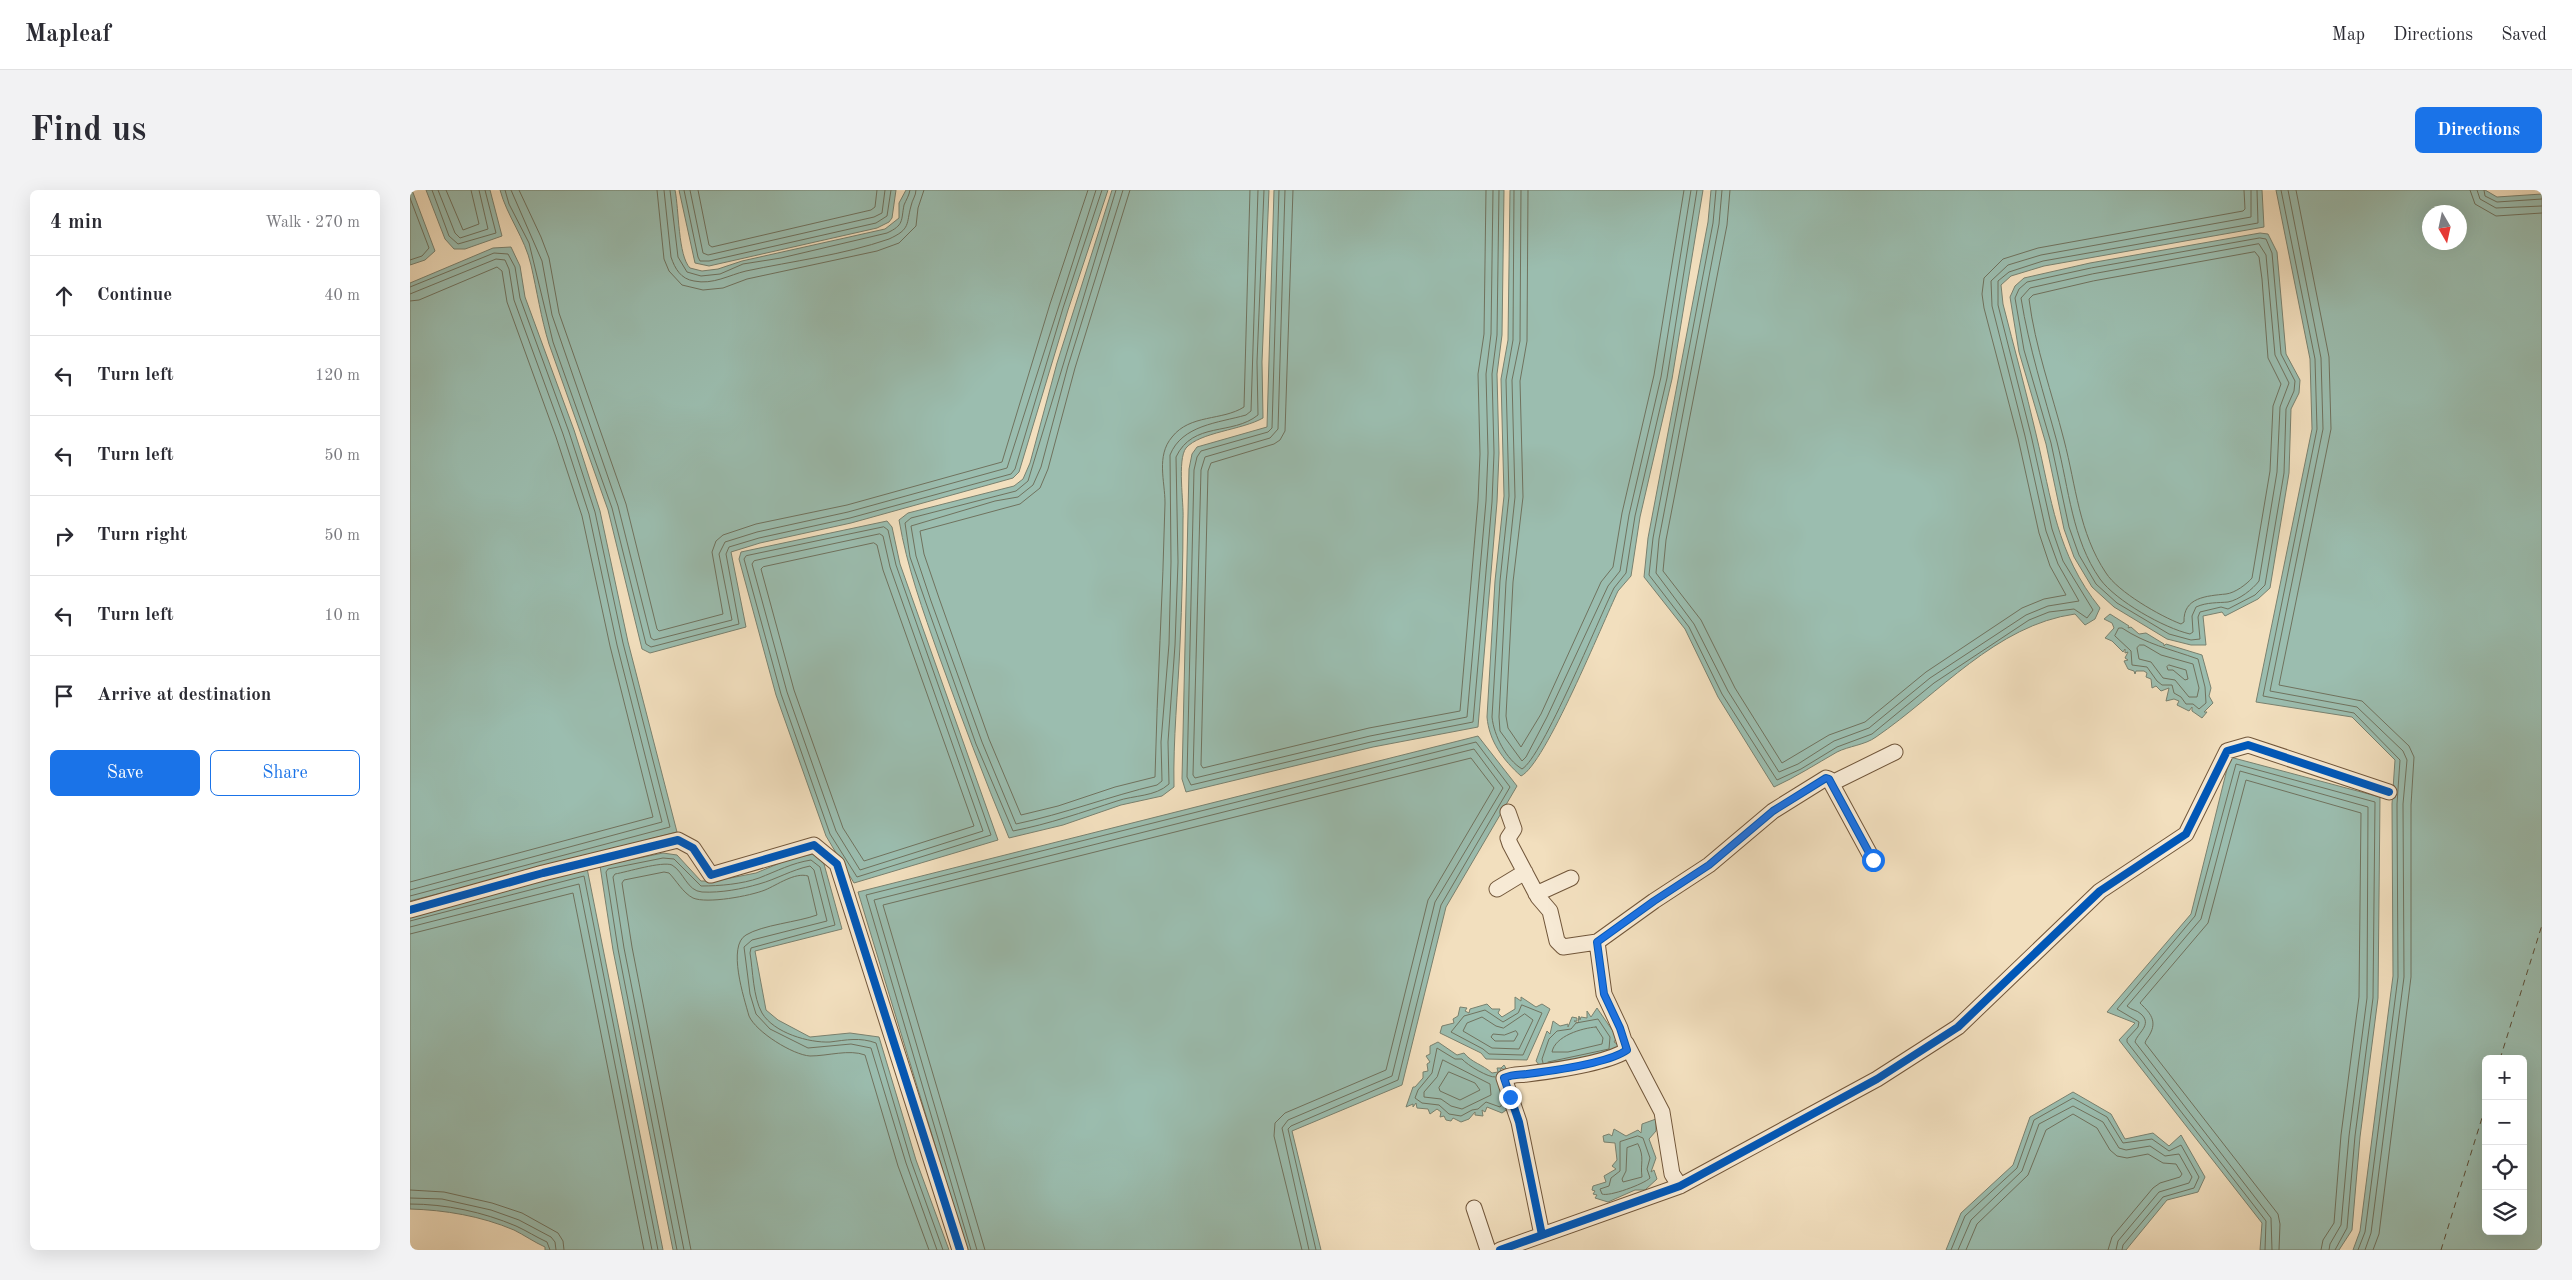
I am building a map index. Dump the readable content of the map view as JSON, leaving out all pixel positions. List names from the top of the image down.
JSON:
{
  "north": "bottom",
  "page": {
    "header": "Mapleaf",
    "nav": ["Map", "Directions", "Saved"],
    "buttons": [
      "Directions",
      ["Save", "Share"]
    ],
    "title": "Find us",
    "heading": ["4 min", "Walk · 270 m"],
    "list": [
      ["Continue", "40 m"],
      ["Turn left", "120 m"],
      ["Turn left", "50 m"],
      ["Turn right", "50 m"],
      ["Turn left", "10 m"],
      "Arrive at destination"
    ],
    "map_buttons": ["+", "−"]
  }
}
